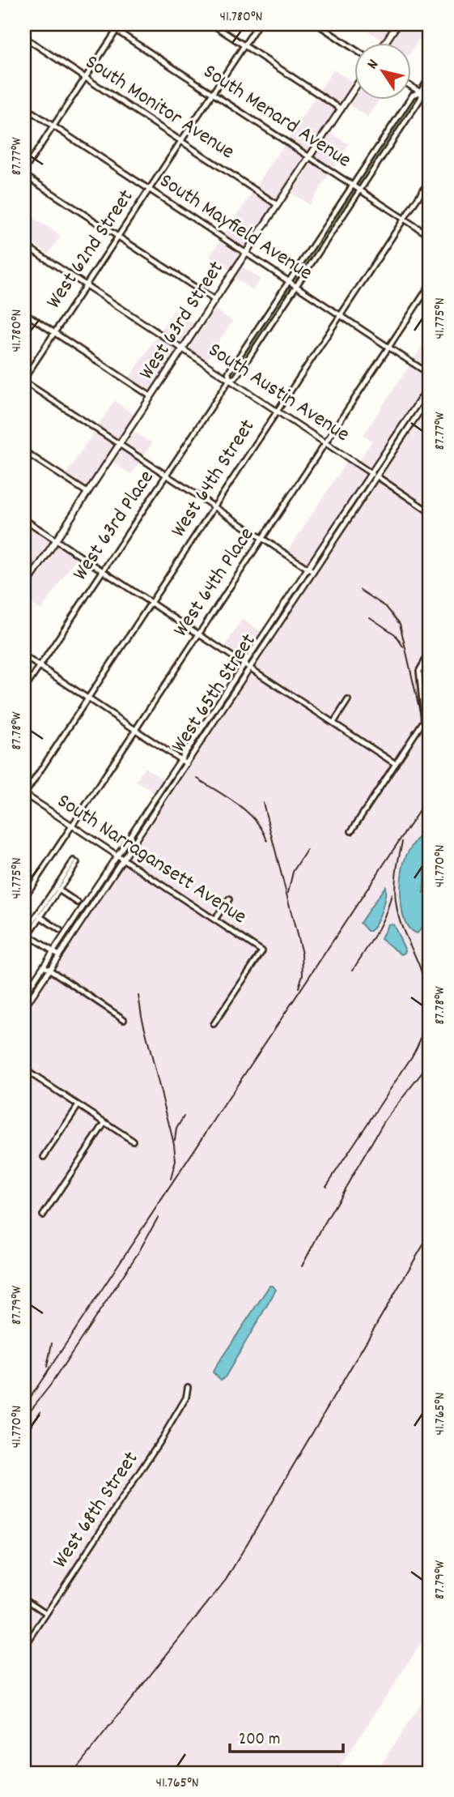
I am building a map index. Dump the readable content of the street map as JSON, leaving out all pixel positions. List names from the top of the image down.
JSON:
{
  "streets": {
    "main road": ["West 63rd Street"],
    "street": [
      "South Monitor Avenue",
      "South Menard Avenue",
      "South Mayfield Avenue",
      "West 62nd Street",
      "South Austin Avenue",
      "West 64th Street",
      "West 63rd Place",
      "West 64th Place",
      "West 65th Street",
      "South Narragansett Avenue",
      "West 68th Street"
    ]
  },
  "crossings": [
    ["South Monitor Avenue", "West 62nd Street"],
    ["South Monitor Avenue", "West 63rd Street"],
    ["South Menard Avenue", "West 62nd Street"],
    ["South Menard Avenue", "West 63rd Street"],
    ["South Menard Avenue", "West 64th Street"],
    ["South Menard Avenue", "West 63rd Place"],
    ["South Mayfield Avenue", "West 62nd Street"],
    ["South Mayfield Avenue", "West 63rd Street"],
    ["South Mayfield Avenue", "West 64th Street"],
    ["South Mayfield Avenue", "West 63rd Place"],
    ["South Mayfield Avenue", "West 64th Place"],
    ["West 62nd Street", "South Austin Avenue"],
    ["West 63rd Street", "South Austin Avenue"],
    ["South Austin Avenue", "West 64th Street"],
    ["South Austin Avenue", "West 63rd Place"],
    ["South Austin Avenue", "West 64th Place"],
    ["South Austin Avenue", "West 65th Street"],
    ["West 64th Street", "South Narragansett Avenue"],
    ["West 64th Place", "South Narragansett Avenue"],
    ["West 65th Street", "South Narragansett Avenue"]
  ],
  "scale_bar": "200 m",
  "north": "top left",
  "coordinates": [
    "41.780°N",
    "87.77°W",
    "41.775°N",
    "87.78°W",
    "41.770°N",
    "87.79°W",
    "41.765°N"
  ]
}
